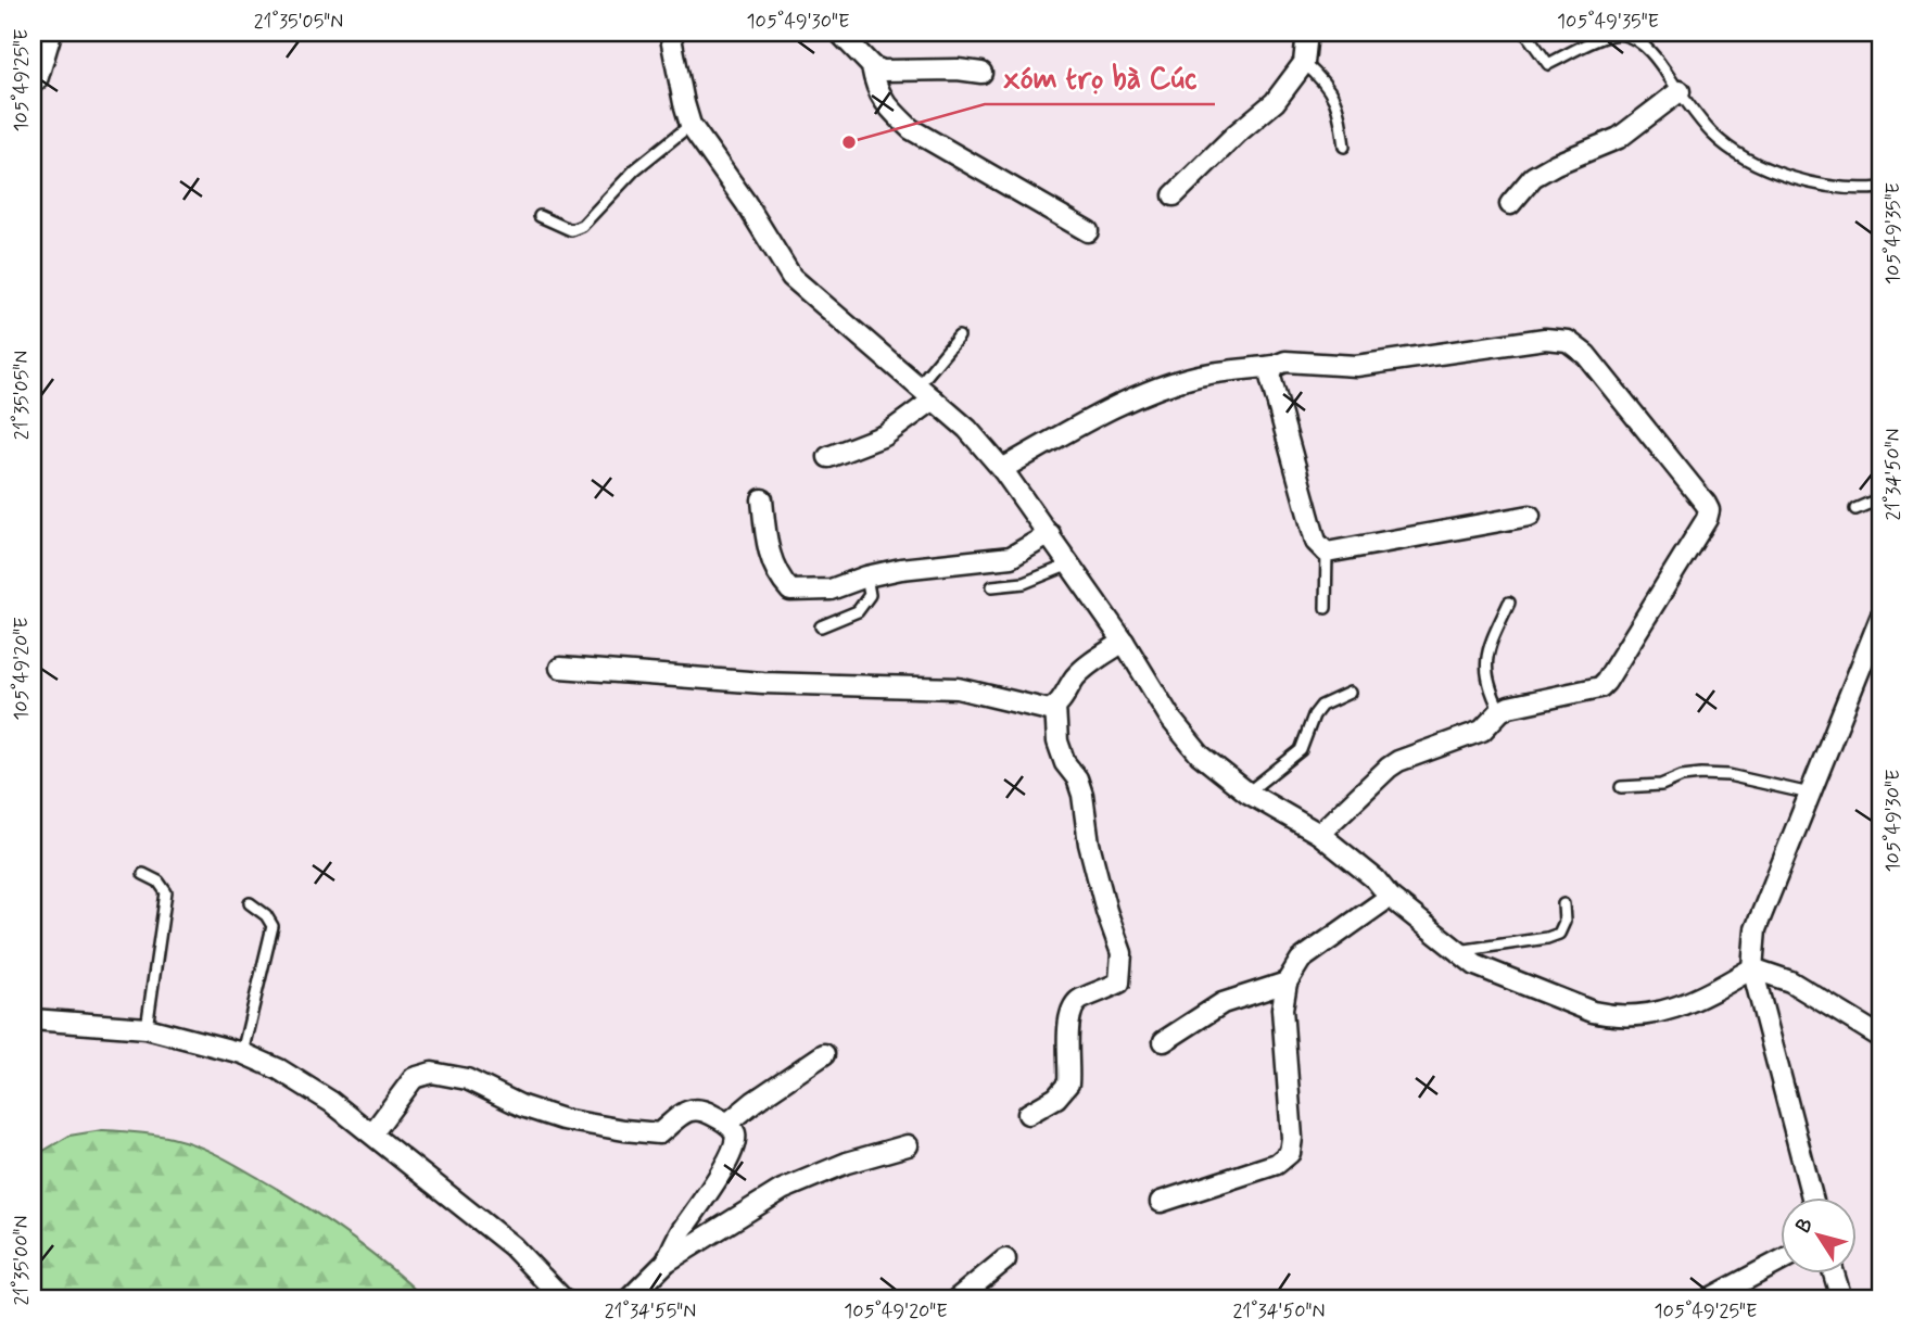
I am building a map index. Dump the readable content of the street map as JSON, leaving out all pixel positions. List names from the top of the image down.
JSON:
{
  "places": ["xóm trọ bà Cúc"],
  "north": "top left",
  "coordinates": [
    "21°35'05\"N",
    "105°49'30\"E",
    "105°49'35\"E",
    "105°49'25\"E",
    "21°34'50\"N",
    "105°49'20\"E",
    "21°35'00\"N",
    "21°34'55\"N"
  ]
}
